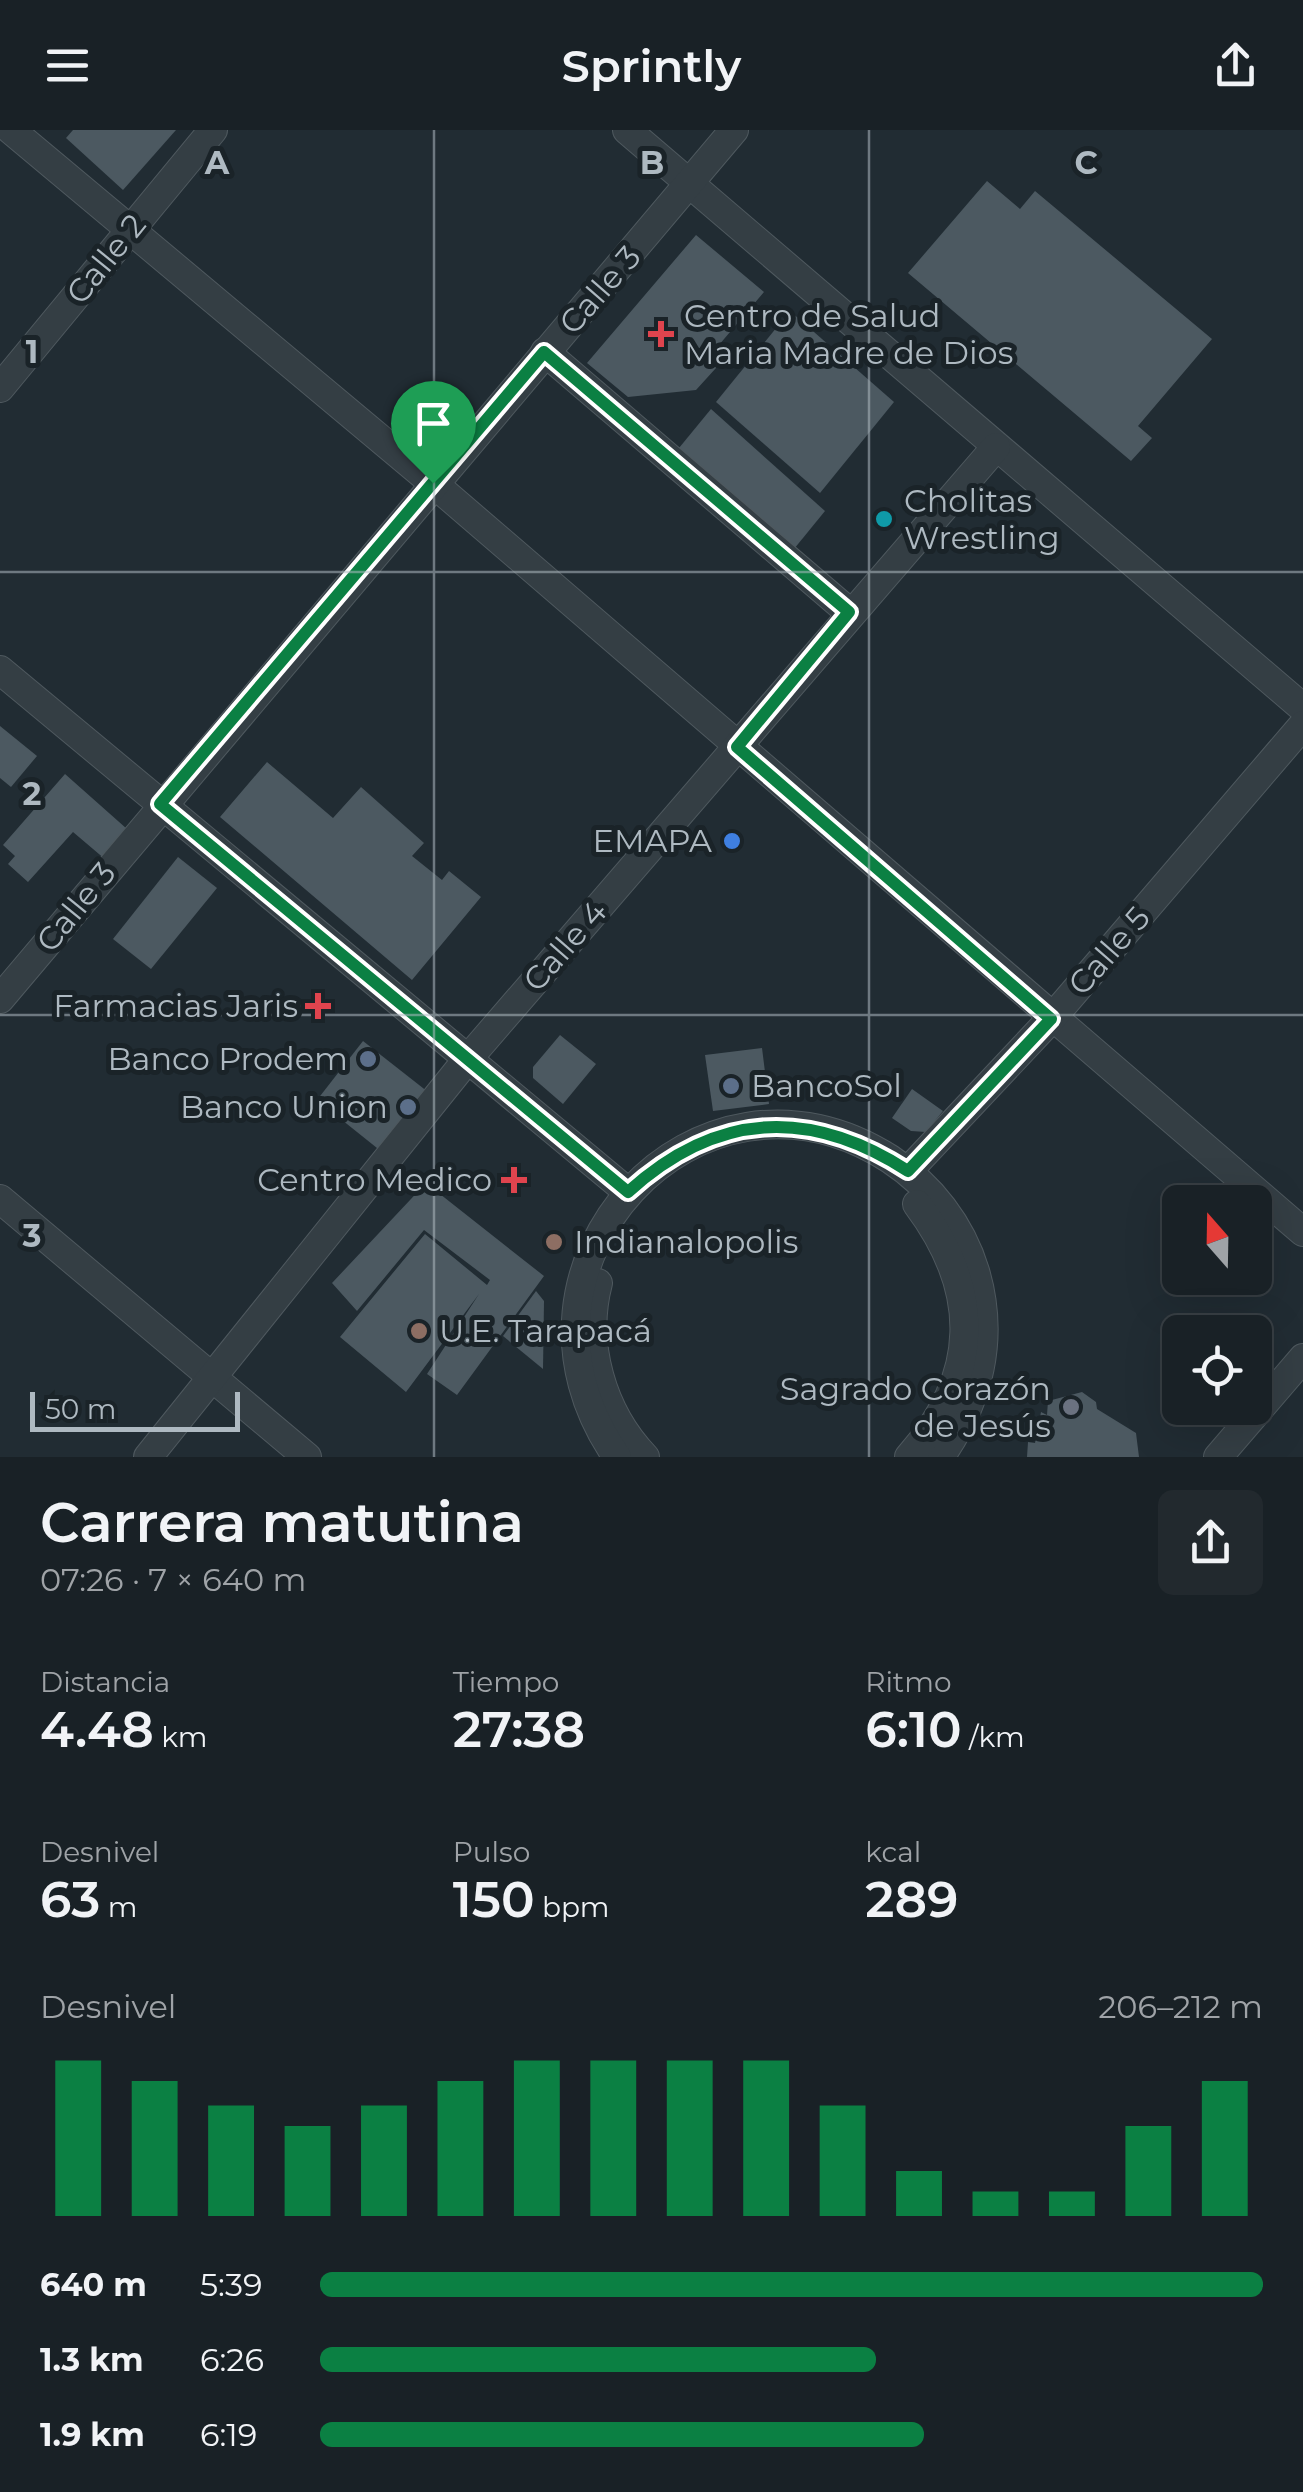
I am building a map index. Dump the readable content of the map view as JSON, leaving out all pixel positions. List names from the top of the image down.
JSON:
{
  "streets": {
    "street": [
      "Calle 2",
      "Calle 3",
      "Calle 4",
      "Calle 5"
    ]
  },
  "places": {
    "health": ["Centro de Salud Maria Madre de Dios", "Farmacias Jaris", "Centro Medico"],
    "other": [
      "Cholitas Wrestling",
      "EMAPA",
      "Banco Prodem",
      "BancoSol",
      "Banco Union",
      "Indianalopolis",
      "U.E. Tarapacá",
      "Sagrado Corazón de Jesús"
    ]
  },
  "scale_bar": "50 m",
  "north": "top",
  "page": {
    "header": "Sprintly",
    "scale": "50 m",
    "heading": ["Carrera matutina", "07:26 · 7 × 640 m"],
    "stats": [
      ["Distancia", "4.48 km"],
      ["Tiempo", "27:38"],
      ["Ritmo", "6:10 /km"],
      ["Desnivel", "63 m"],
      ["Pulso", "150 bpm"],
      ["kcal", "289"]
    ],
    "chart": ["Desnivel", "206–212 m"],
    "list": [
      {
        "name": "640 m",
        "note": "5:39"
      },
      {
        "name": "1.3 km",
        "note": "6:26"
      },
      {
        "name": "1.9 km",
        "note": "6:19"
      }
    ]
  },
  "grid": {
    "columns": ["A", "B", "C"],
    "rows": ["1", "2", "3"]
  }
}
